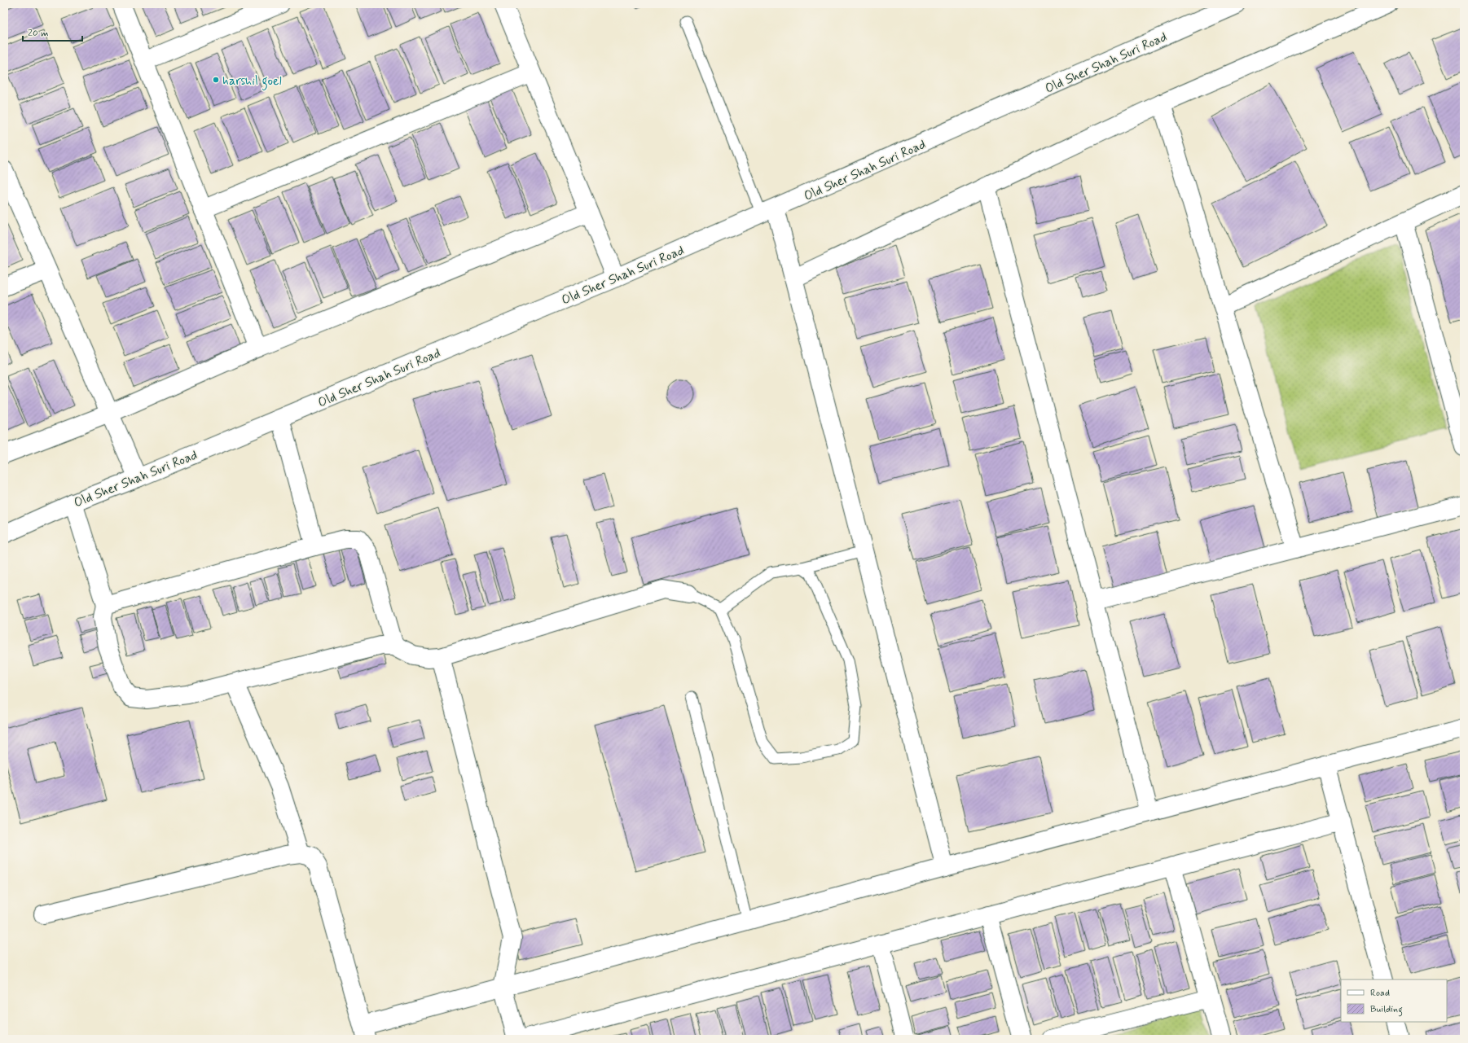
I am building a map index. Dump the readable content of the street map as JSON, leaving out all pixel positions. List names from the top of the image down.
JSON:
{
  "streets": {
    "street": ["Old Sher Shah Suri Road"]
  },
  "places": ["harshil goel"],
  "legend": ["Road", "Building"],
  "scale_bar": "20 m"
}
